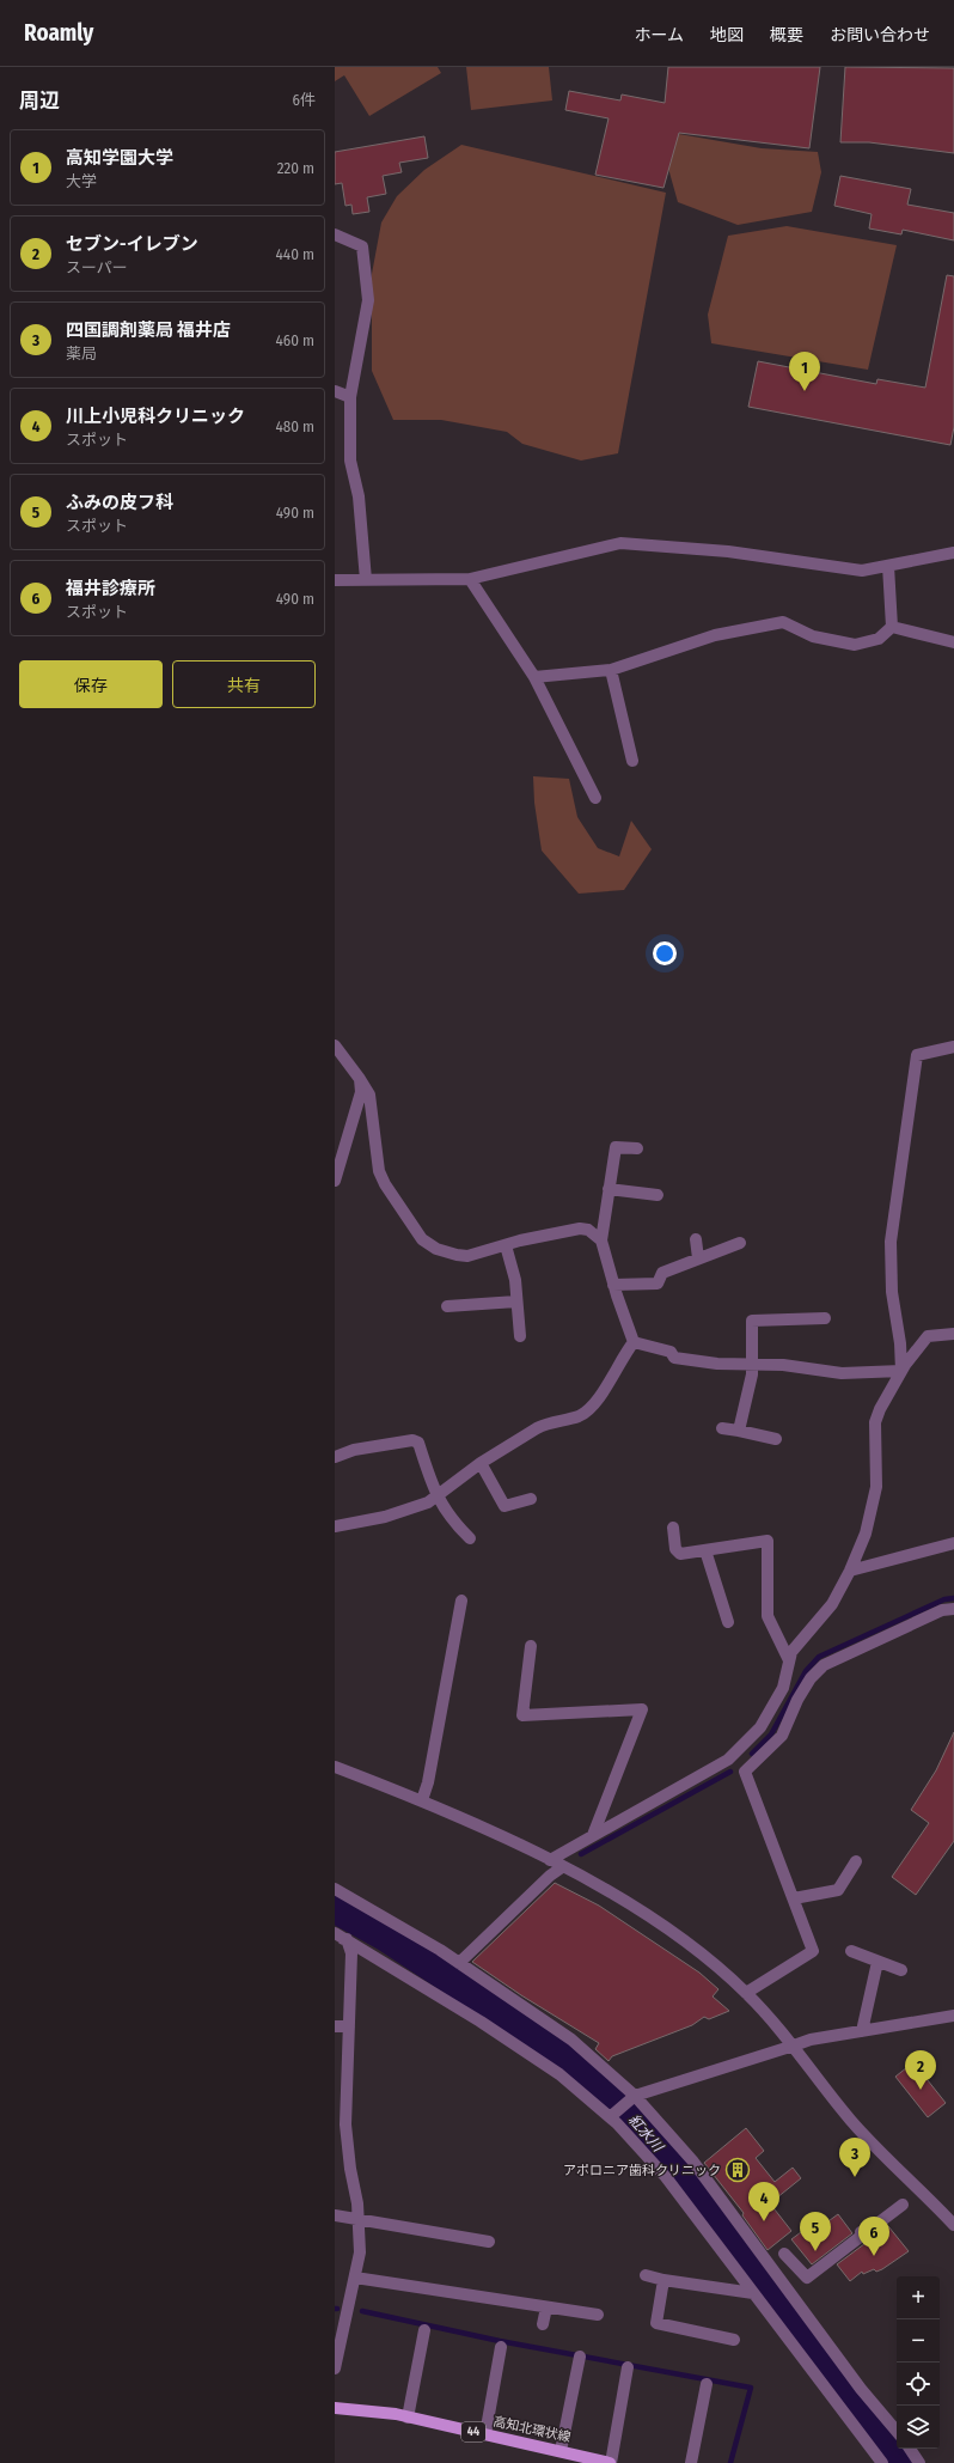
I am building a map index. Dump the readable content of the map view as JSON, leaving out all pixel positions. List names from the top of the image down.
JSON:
{
  "streets": {
    "main road": ["高知北環状線", "44"]
  },
  "water": ["紅水川"],
  "places": {
    "building": ["アポロニア歯科クリニック"]
  },
  "page": {
    "header": "Roamly",
    "nav": [
      "ホーム",
      "地図",
      "概要",
      "お問い合わせ"
    ],
    "heading": ["周辺", "6件"],
    "list": [
      {
        "mark": "1",
        "name": "高知学園大学",
        "note": "大学",
        "value": "220 m"
      },
      {
        "mark": "2",
        "name": "セブン-イレブン",
        "note": "スーパー",
        "value": "440 m"
      },
      {
        "mark": "3",
        "name": "四国調剤薬局 福井店",
        "note": "薬局",
        "value": "460 m"
      },
      {
        "mark": "4",
        "name": "川上小児科クリニック",
        "note": "スポット",
        "value": "480 m"
      },
      {
        "mark": "5",
        "name": "ふみの皮フ科",
        "note": "スポット",
        "value": "490 m"
      },
      {
        "mark": "6",
        "name": "福井診療所",
        "note": "スポット",
        "value": "490 m"
      }
    ],
    "pins": [
      "1",
      "2",
      "3",
      "4",
      "5",
      "6"
    ],
    "buttons": ["保存", "共有"],
    "map_buttons": ["+", "−"]
  }
}
